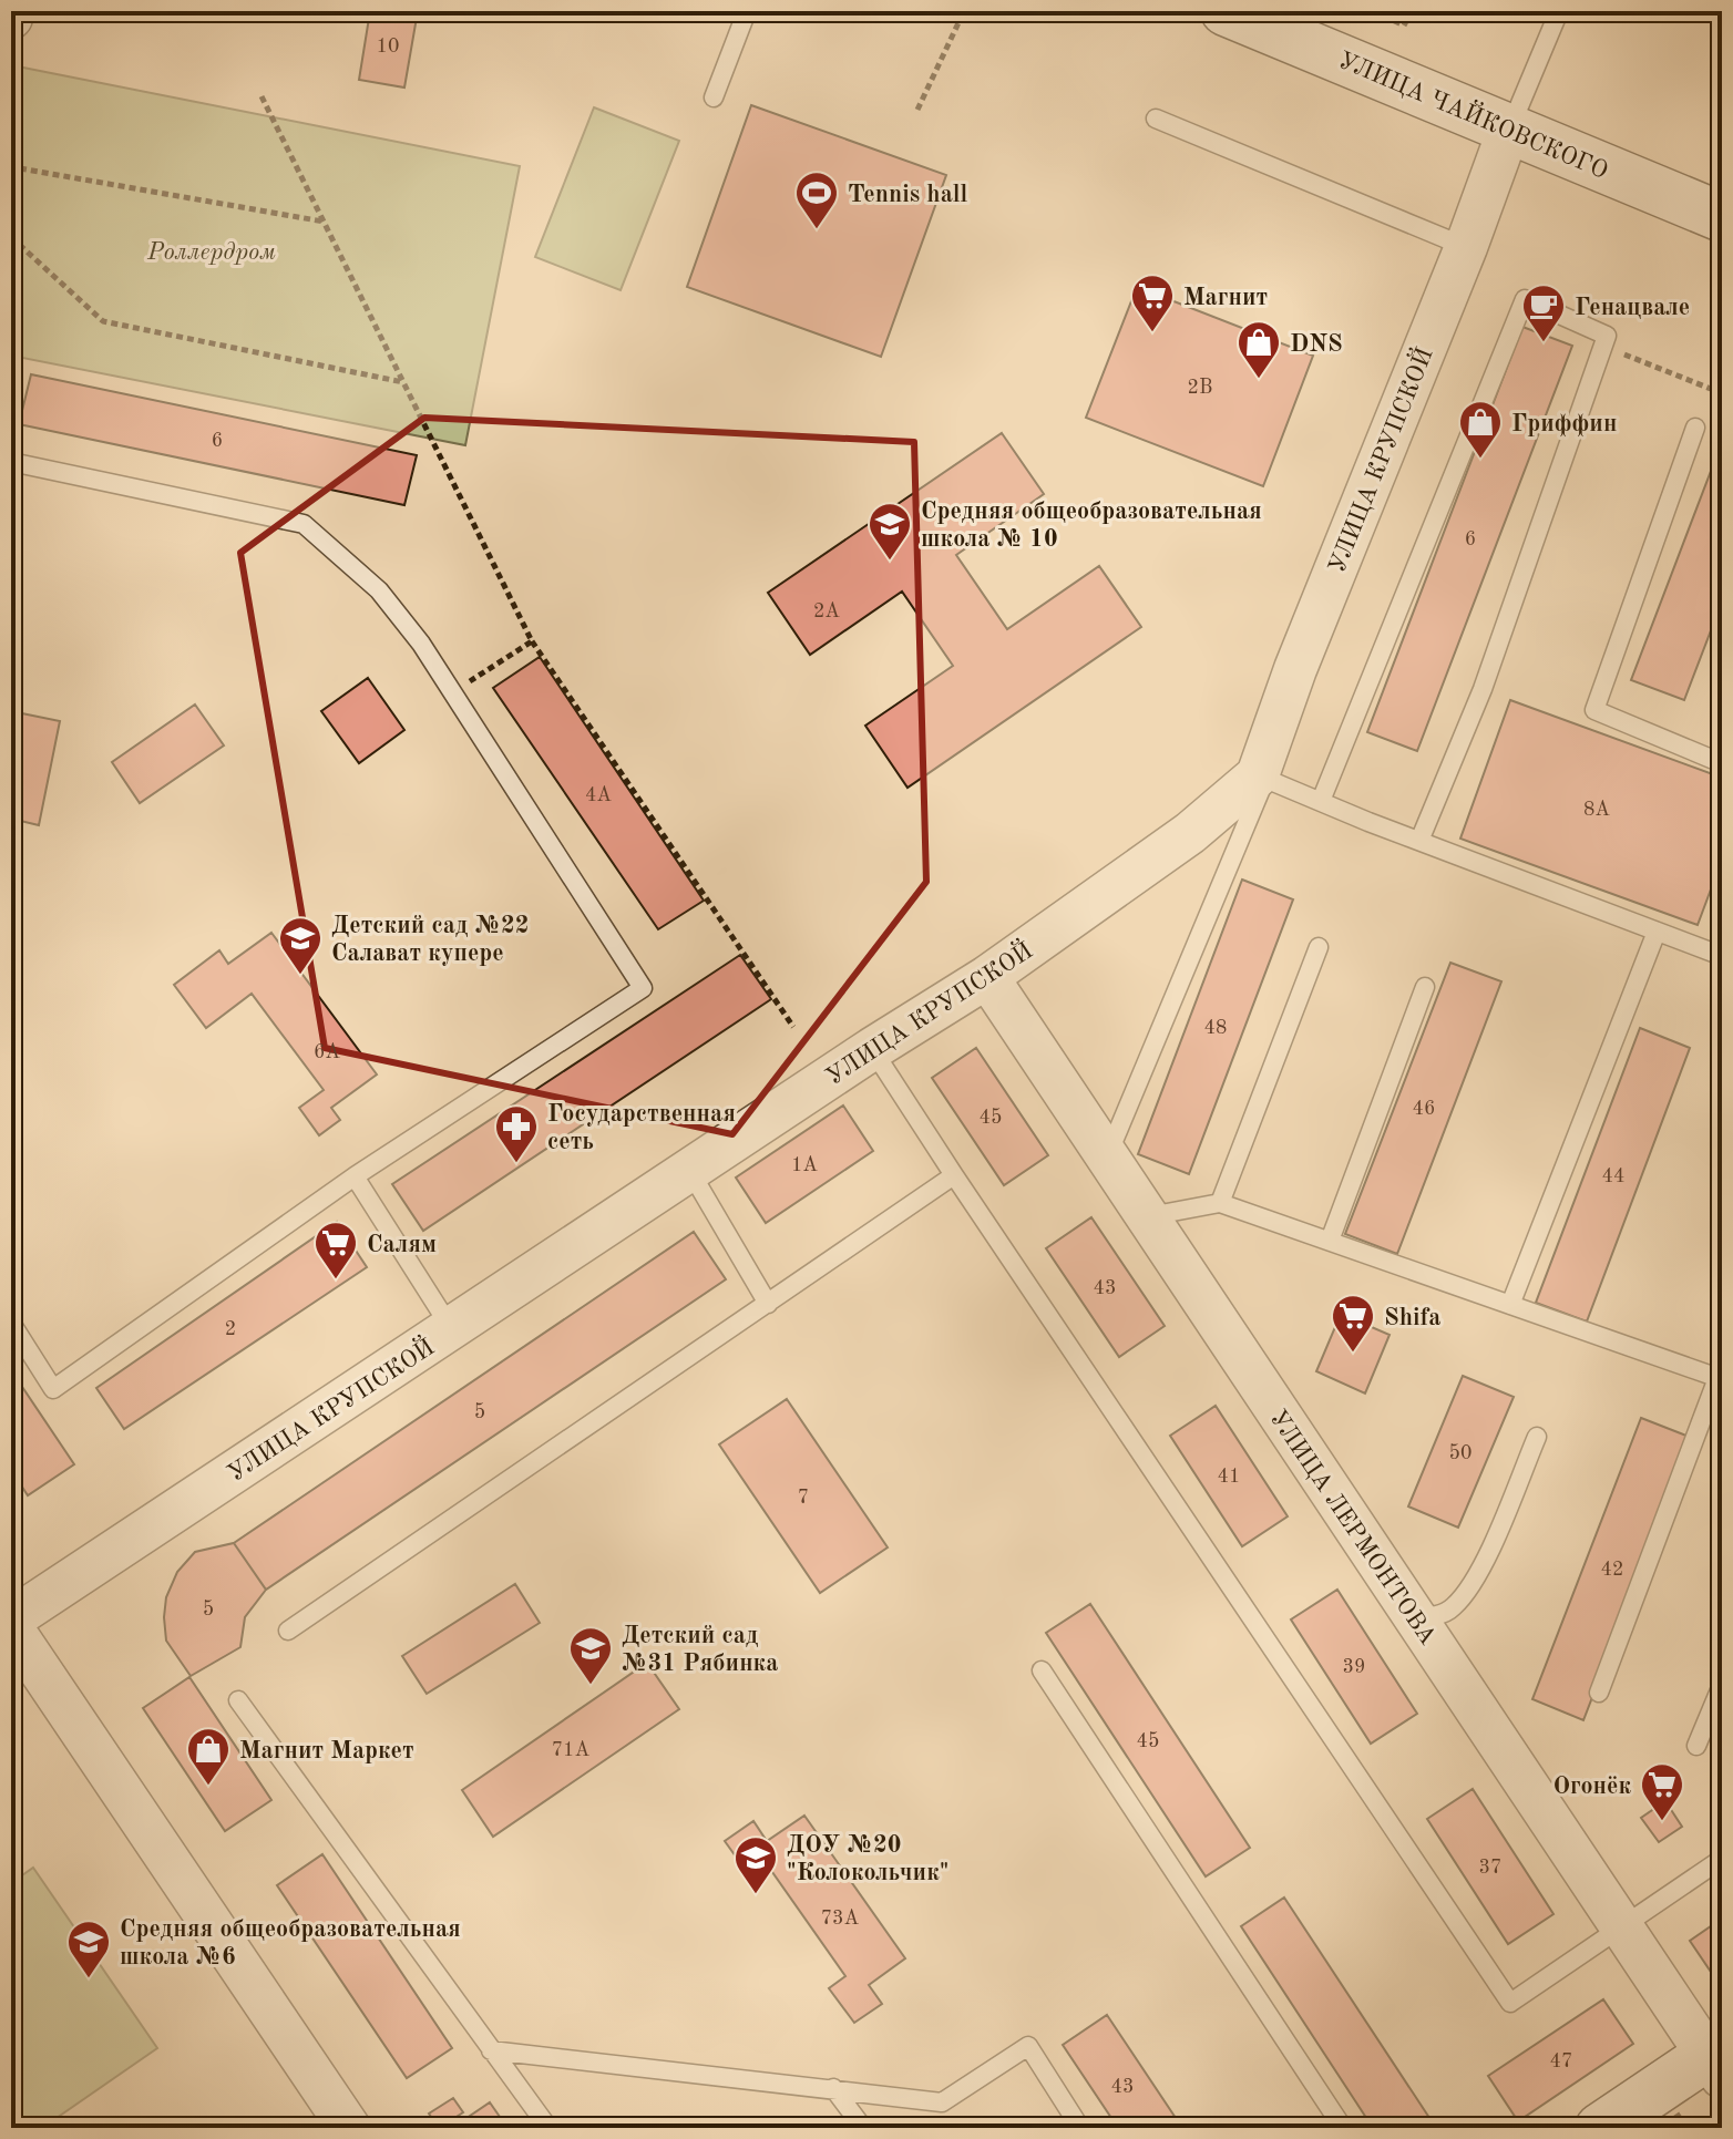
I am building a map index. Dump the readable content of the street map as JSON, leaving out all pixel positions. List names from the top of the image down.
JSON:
{
  "streets": {
    "main road": ["УЛИЦА ЧАЙКОВСКОГО"],
    "street": ["УЛИЦА КРУПСКОЙ", "УЛИЦА ЛЕРМОНТОВА"]
  },
  "crossings": [
    ["УЛИЦА ЧАЙКОВСКОГО", "УЛИЦА КРУПСКОЙ"],
    ["УЛИЦА КРУПСКОЙ", "УЛИЦА ЛЕРМОНТОВА"]
  ],
  "parks": ["Роллердром"],
  "places": {
    "sports": ["Tennis hall"],
    "supermarket": [
      "Магнит",
      "Салям",
      "Shifa",
      "Огонёк"
    ],
    "cafe": ["Генацвале"],
    "shop": ["DNS", "Гриффин", "Магнит Маркет"],
    "school or university": [
      "Средняя общеобразовательная школа № 10",
      "Детский сад №22 Салават купере",
      "Детский сад №31 Рябинка",
      "ДОУ №20 \"Колокольчик\"",
      "Средняя общеобразовательная школа №6"
    ],
    "pharmacy": ["Государственная сеть"]
  },
  "house_numbers": [
    "10",
    "2В",
    "6",
    "6",
    "2А",
    "4А",
    "8А",
    "48",
    "6А",
    "46",
    "45",
    "1А",
    "44",
    "43",
    "2",
    "5",
    "50",
    "41",
    "7",
    "42",
    "5",
    "39",
    "45",
    "71А",
    "37",
    "73А",
    "47",
    "43"
  ]
}
